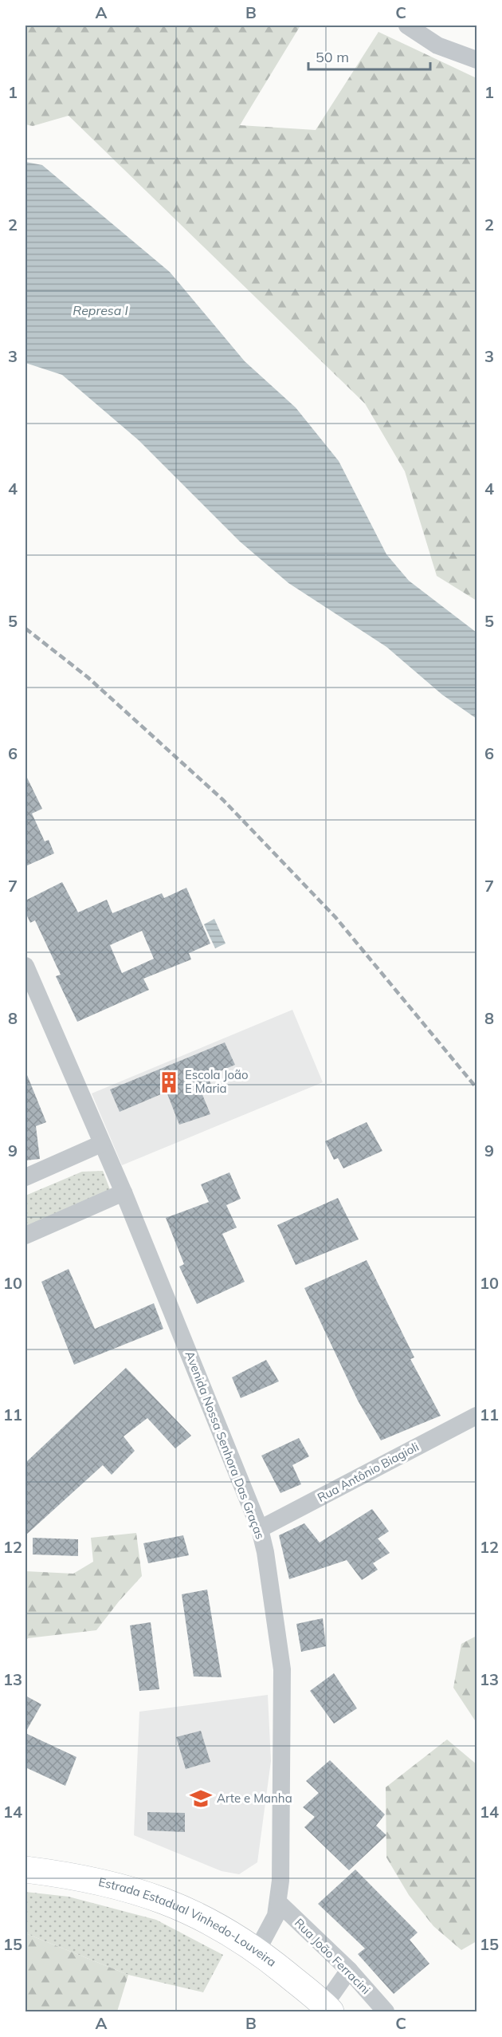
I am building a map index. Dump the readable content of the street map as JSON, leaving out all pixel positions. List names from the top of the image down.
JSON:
{
  "streets": {
    "main road": ["Estrada Estadual Vinhedo-Louveira"],
    "street": ["Avenida Nossa Senhora Das Graças", "Rua Antônio Biagioli", "Rua João Ferracini"]
  },
  "crossings": [
    ["Avenida Nossa Senhora Das Graças", "Rua Antônio Biagioli"],
    ["Avenida Nossa Senhora Das Graças", "Estrada Estadual Vinhedo-Louveira"],
    ["Avenida Nossa Senhora Das Graças", "Rua João Ferracini"]
  ],
  "water": ["Represa I"],
  "places": {
    "building": ["Escola João E Maria"],
    "school or university": ["Arte e Manha"]
  },
  "scale_bar": "50 m",
  "grid": {
    "columns": ["A", "B", "C"],
    "rows": [
      "1",
      "2",
      "3",
      "4",
      "5",
      "6",
      "7",
      "8",
      "9",
      "10",
      "11",
      "12",
      "13",
      "14",
      "15"
    ]
  }
}
